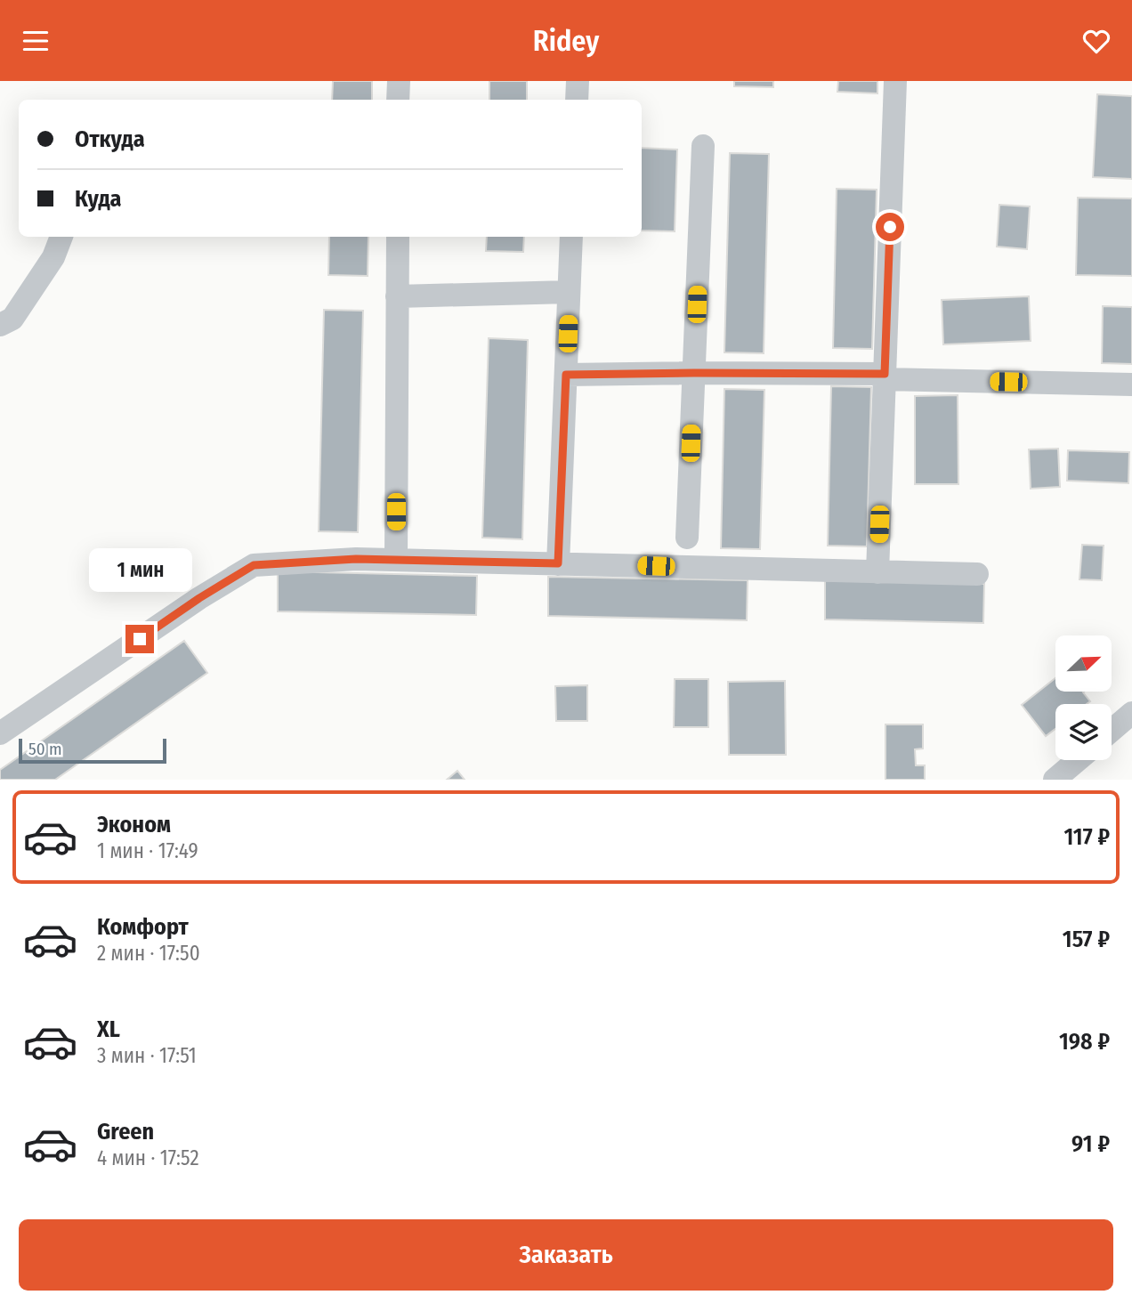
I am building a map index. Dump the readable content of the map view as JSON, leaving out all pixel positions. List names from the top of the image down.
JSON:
{
  "scale_bar": "50 m",
  "north": "top right",
  "page": {
    "header": "Ridey",
    "banner": ["Откуда", "Куда"],
    "bubble": "1 мин",
    "scale": "50 m",
    "list": [
      {
        "name": "Эконом",
        "note": "1 мин · 17:49",
        "value": "117 ₽"
      },
      {
        "name": "Комфорт",
        "note": "2 мин · 17:50",
        "value": "157 ₽"
      },
      {
        "name": "XL",
        "note": "3 мин · 17:51",
        "value": "198 ₽"
      },
      {
        "name": "Green",
        "note": "4 мин · 17:52",
        "value": "91 ₽"
      }
    ],
    "buttons": "Заказать"
  }
}
